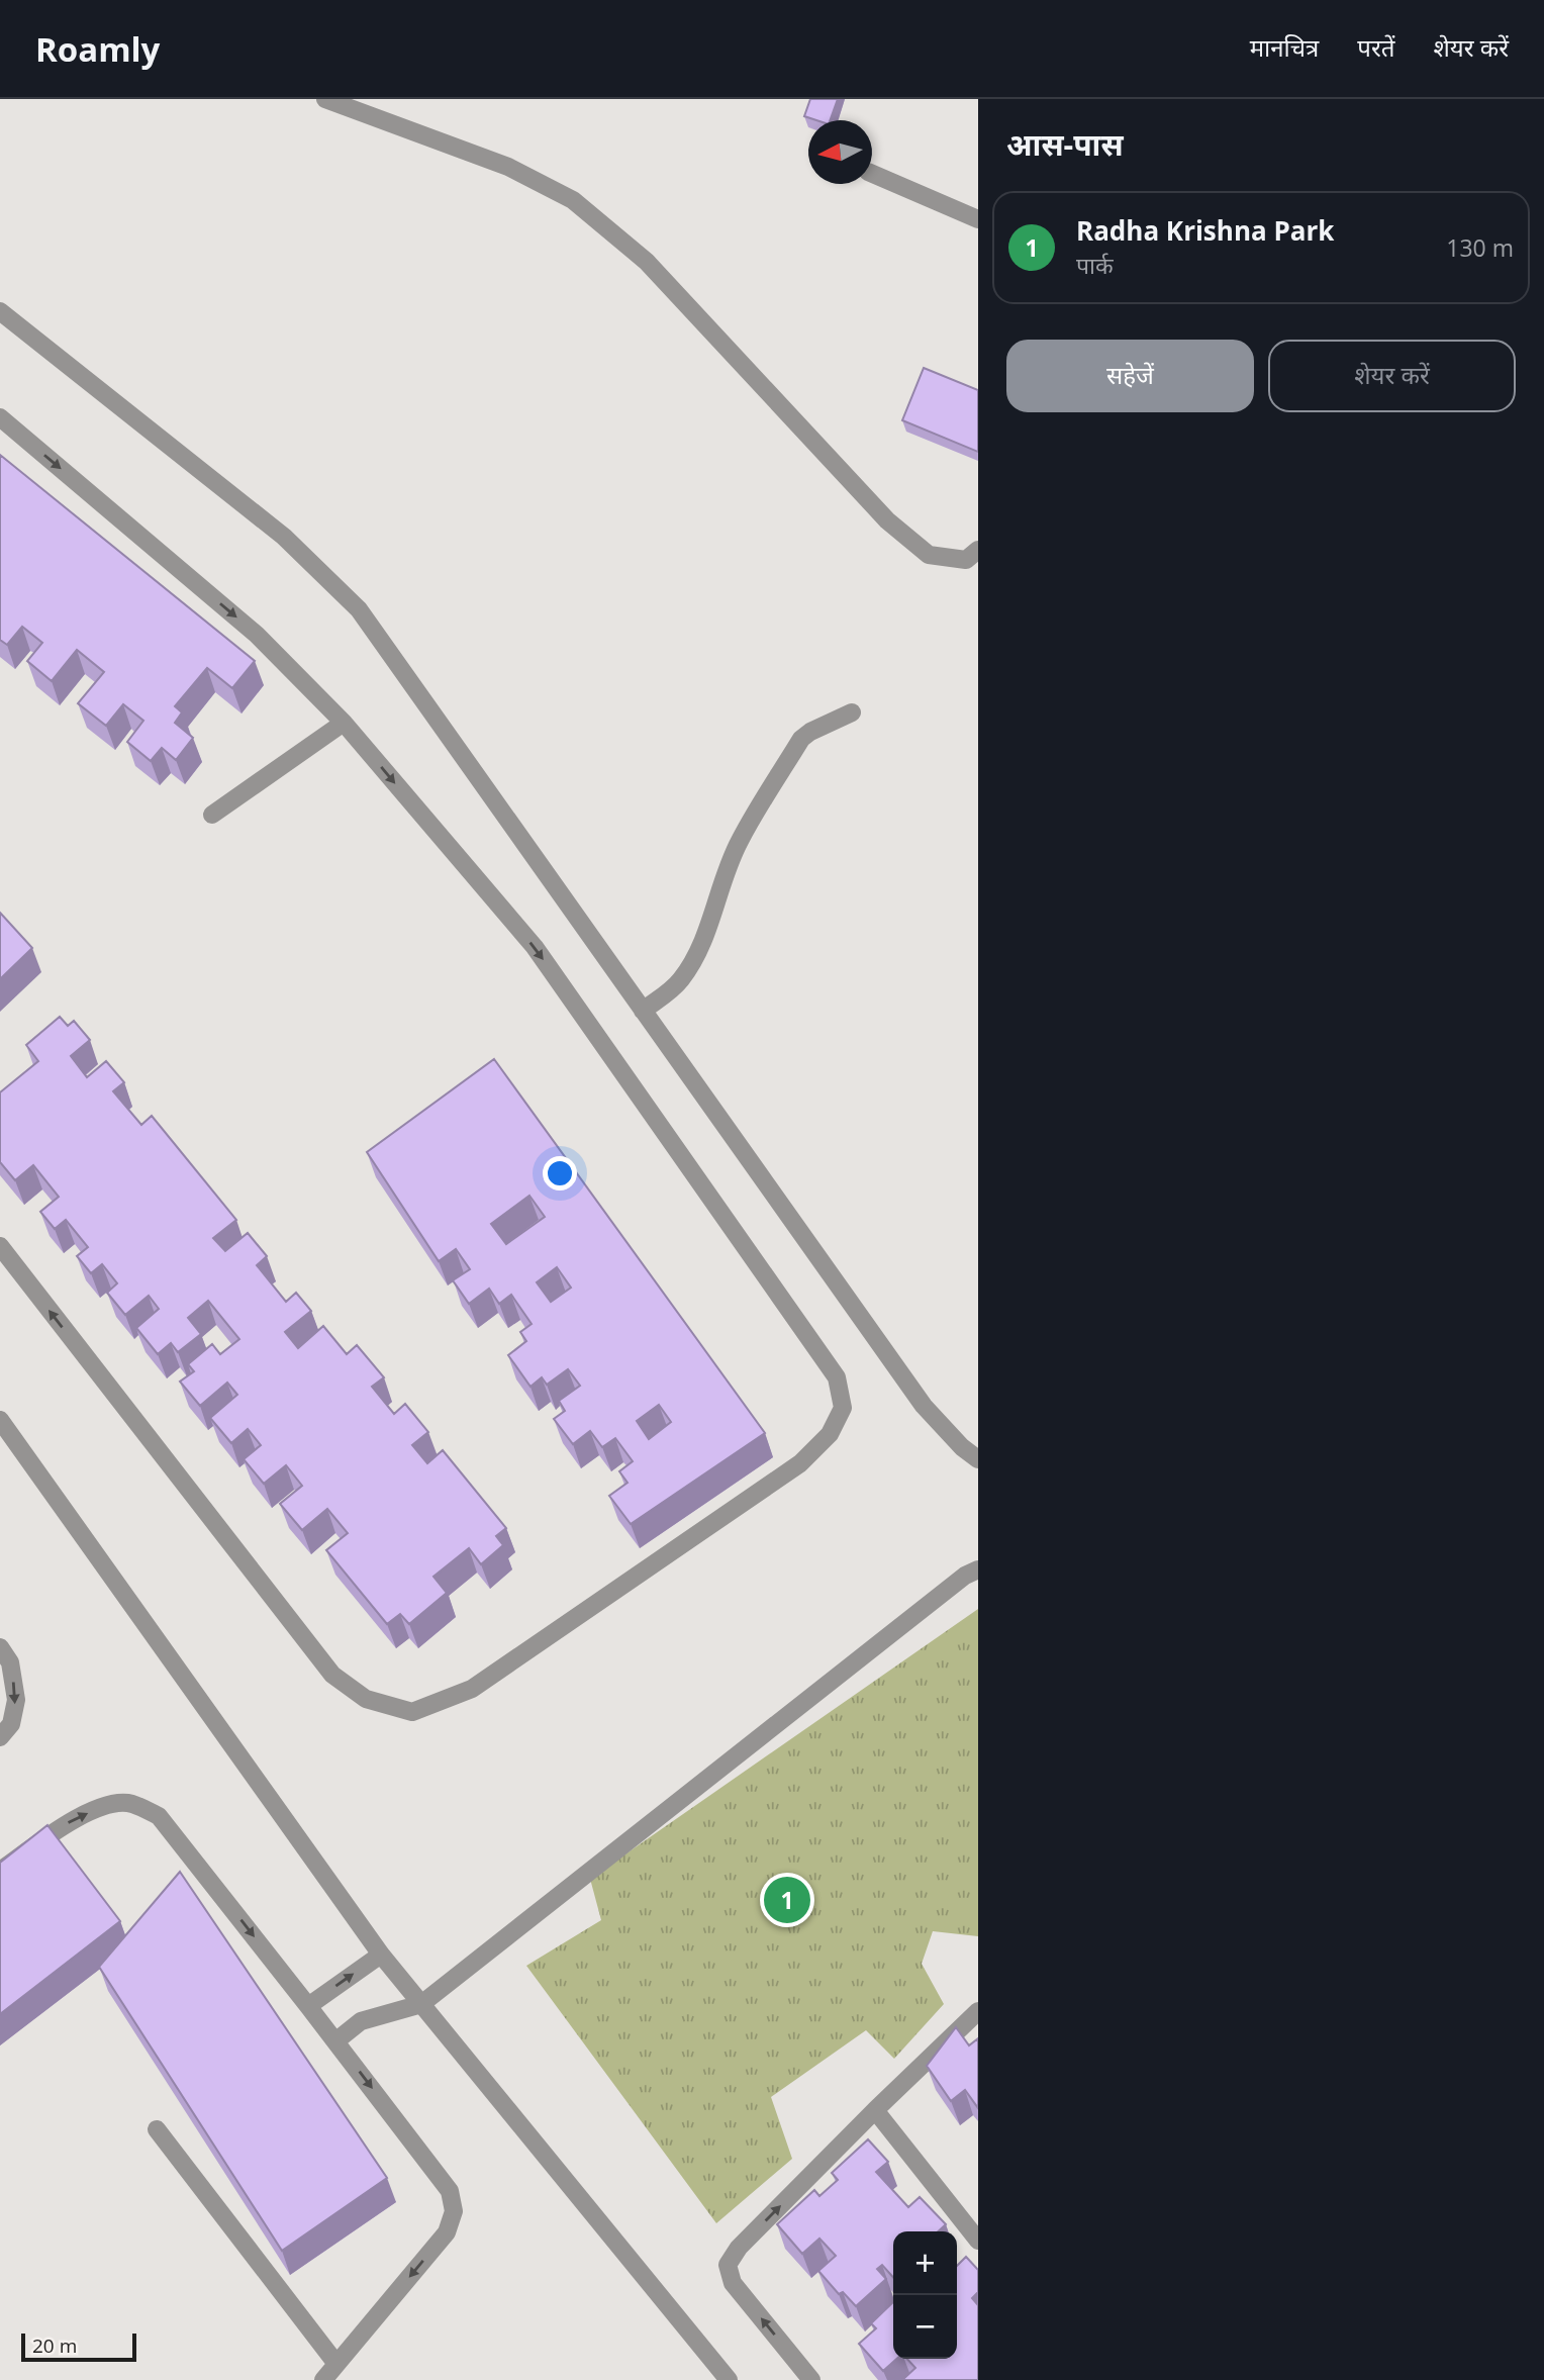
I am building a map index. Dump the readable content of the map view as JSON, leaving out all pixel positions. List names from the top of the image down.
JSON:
{
  "scale_bar": "20 m",
  "north": "left",
  "page": {
    "header": "Roamly",
    "nav": ["मानचित्र", "परतें", "शेयर करें"],
    "heading": "आस-पास",
    "list": [
      {
        "mark": "1",
        "name": "Radha Krishna Park",
        "note": "पार्क",
        "value": "130 m"
      }
    ],
    "buttons": ["सहेजें", "शेयर करें"],
    "pins": "1",
    "map_buttons": ["+", "−"],
    "scale": "20 m"
  }
}
